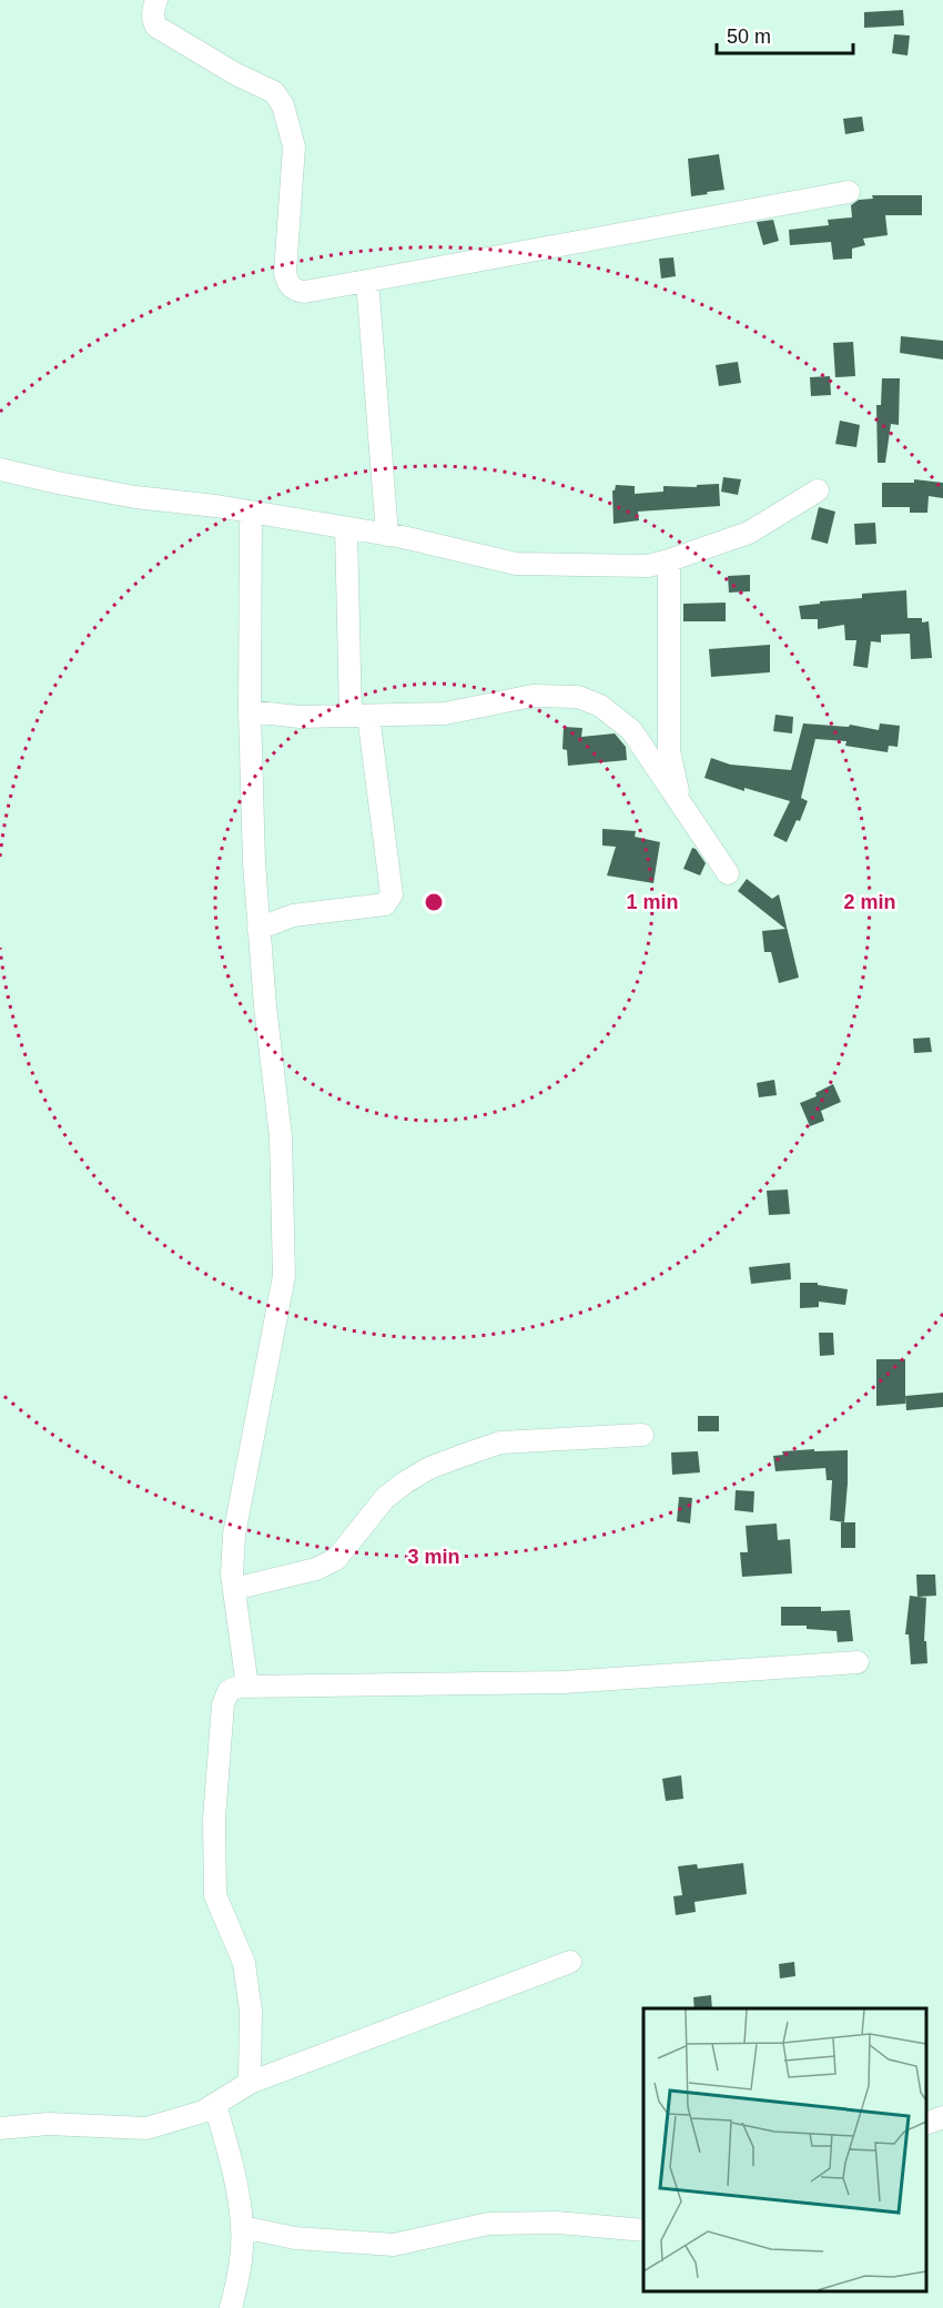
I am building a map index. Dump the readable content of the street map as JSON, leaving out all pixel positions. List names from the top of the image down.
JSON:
{
  "scale_bar": "50 m",
  "rings": ["1 min", "2 min", "3 min"]
}
